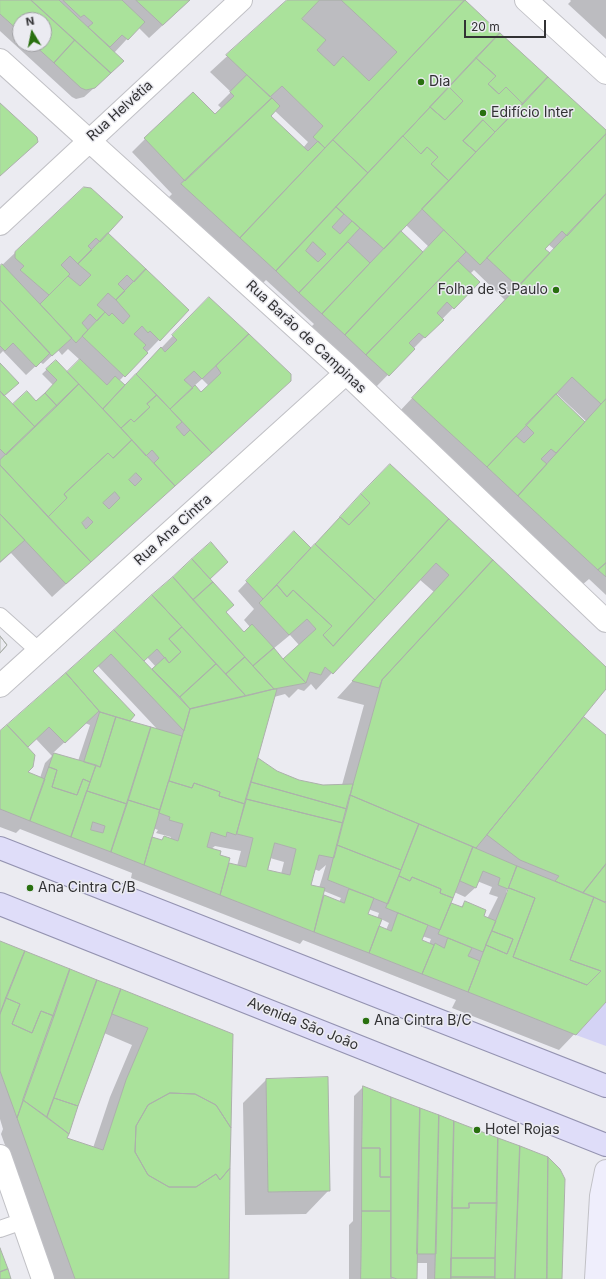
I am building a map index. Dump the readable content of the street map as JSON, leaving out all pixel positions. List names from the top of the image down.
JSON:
{
  "streets": {
    "main road": ["Avenida São João"],
    "street": ["Rua Helvétia", "Rua Barão de Campinas", "Rua Ana Cintra"]
  },
  "crossings": [
    ["Rua Helvétia", "Rua Barão de Campinas"],
    ["Rua Barão de Campinas", "Rua Ana Cintra"]
  ],
  "places": [
    "Dia",
    "Edifício Inter",
    "Folha de S.Paulo",
    "Ana Cintra C/B",
    "Ana Cintra B/C",
    "Hotel Rojas"
  ],
  "scale_bar": "20 m",
  "north": "top"
}
